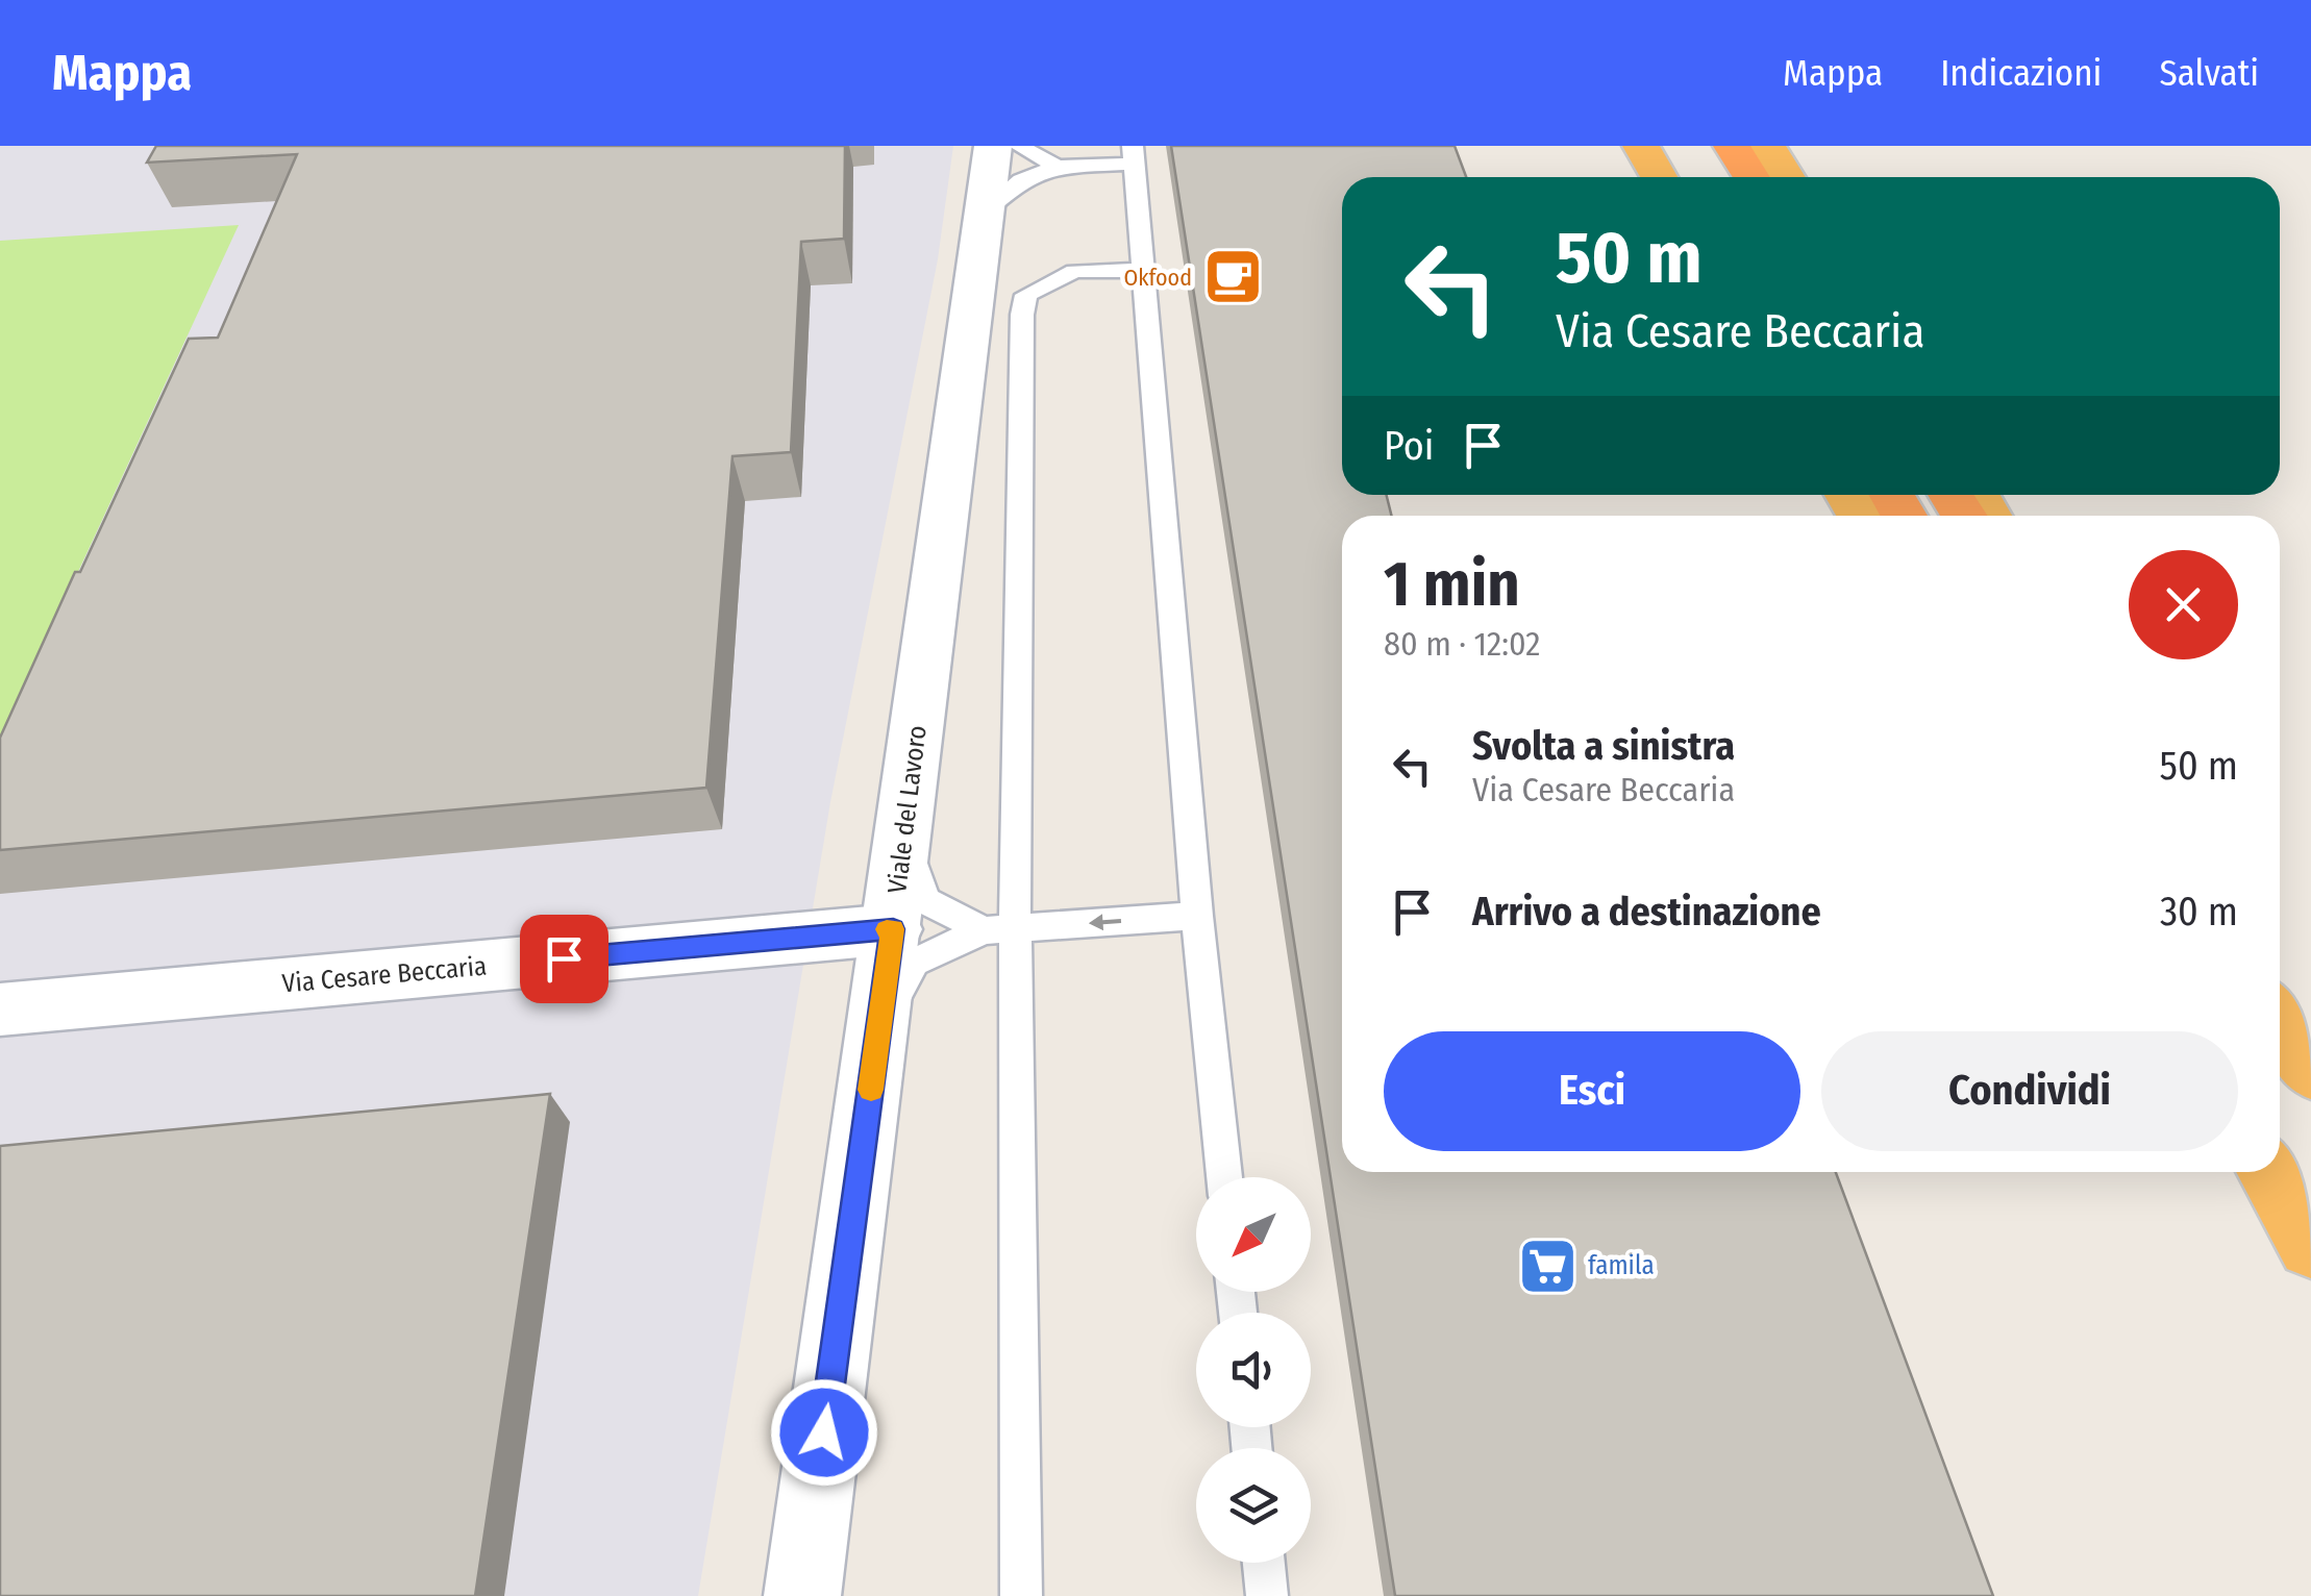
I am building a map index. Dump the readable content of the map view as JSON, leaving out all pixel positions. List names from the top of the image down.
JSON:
{
  "streets": {
    "street": ["Viale del Lavoro", "Via Cesare Beccaria"]
  },
  "crossings": [
    ["Viale del Lavoro", "Via Cesare Beccaria"]
  ],
  "places": {
    "cafe": ["Okfood"],
    "supermarket": ["famila"]
  },
  "north": "bottom left",
  "page": {
    "header": "Mappa",
    "nav": ["Mappa", "Indicazioni", "Salvati"],
    "turn": ["50 m", "Via Cesare Beccaria"],
    "then": "Poi",
    "heading": ["1 min", "80 m · 12:02"],
    "list": [
      {
        "name": "Svolta a sinistra",
        "note": "Via Cesare Beccaria",
        "value": "50 m"
      },
      {
        "name": "Arrivo a destinazione",
        "value": "30 m"
      }
    ],
    "buttons": ["Esci", "Condividi"]
  }
}
